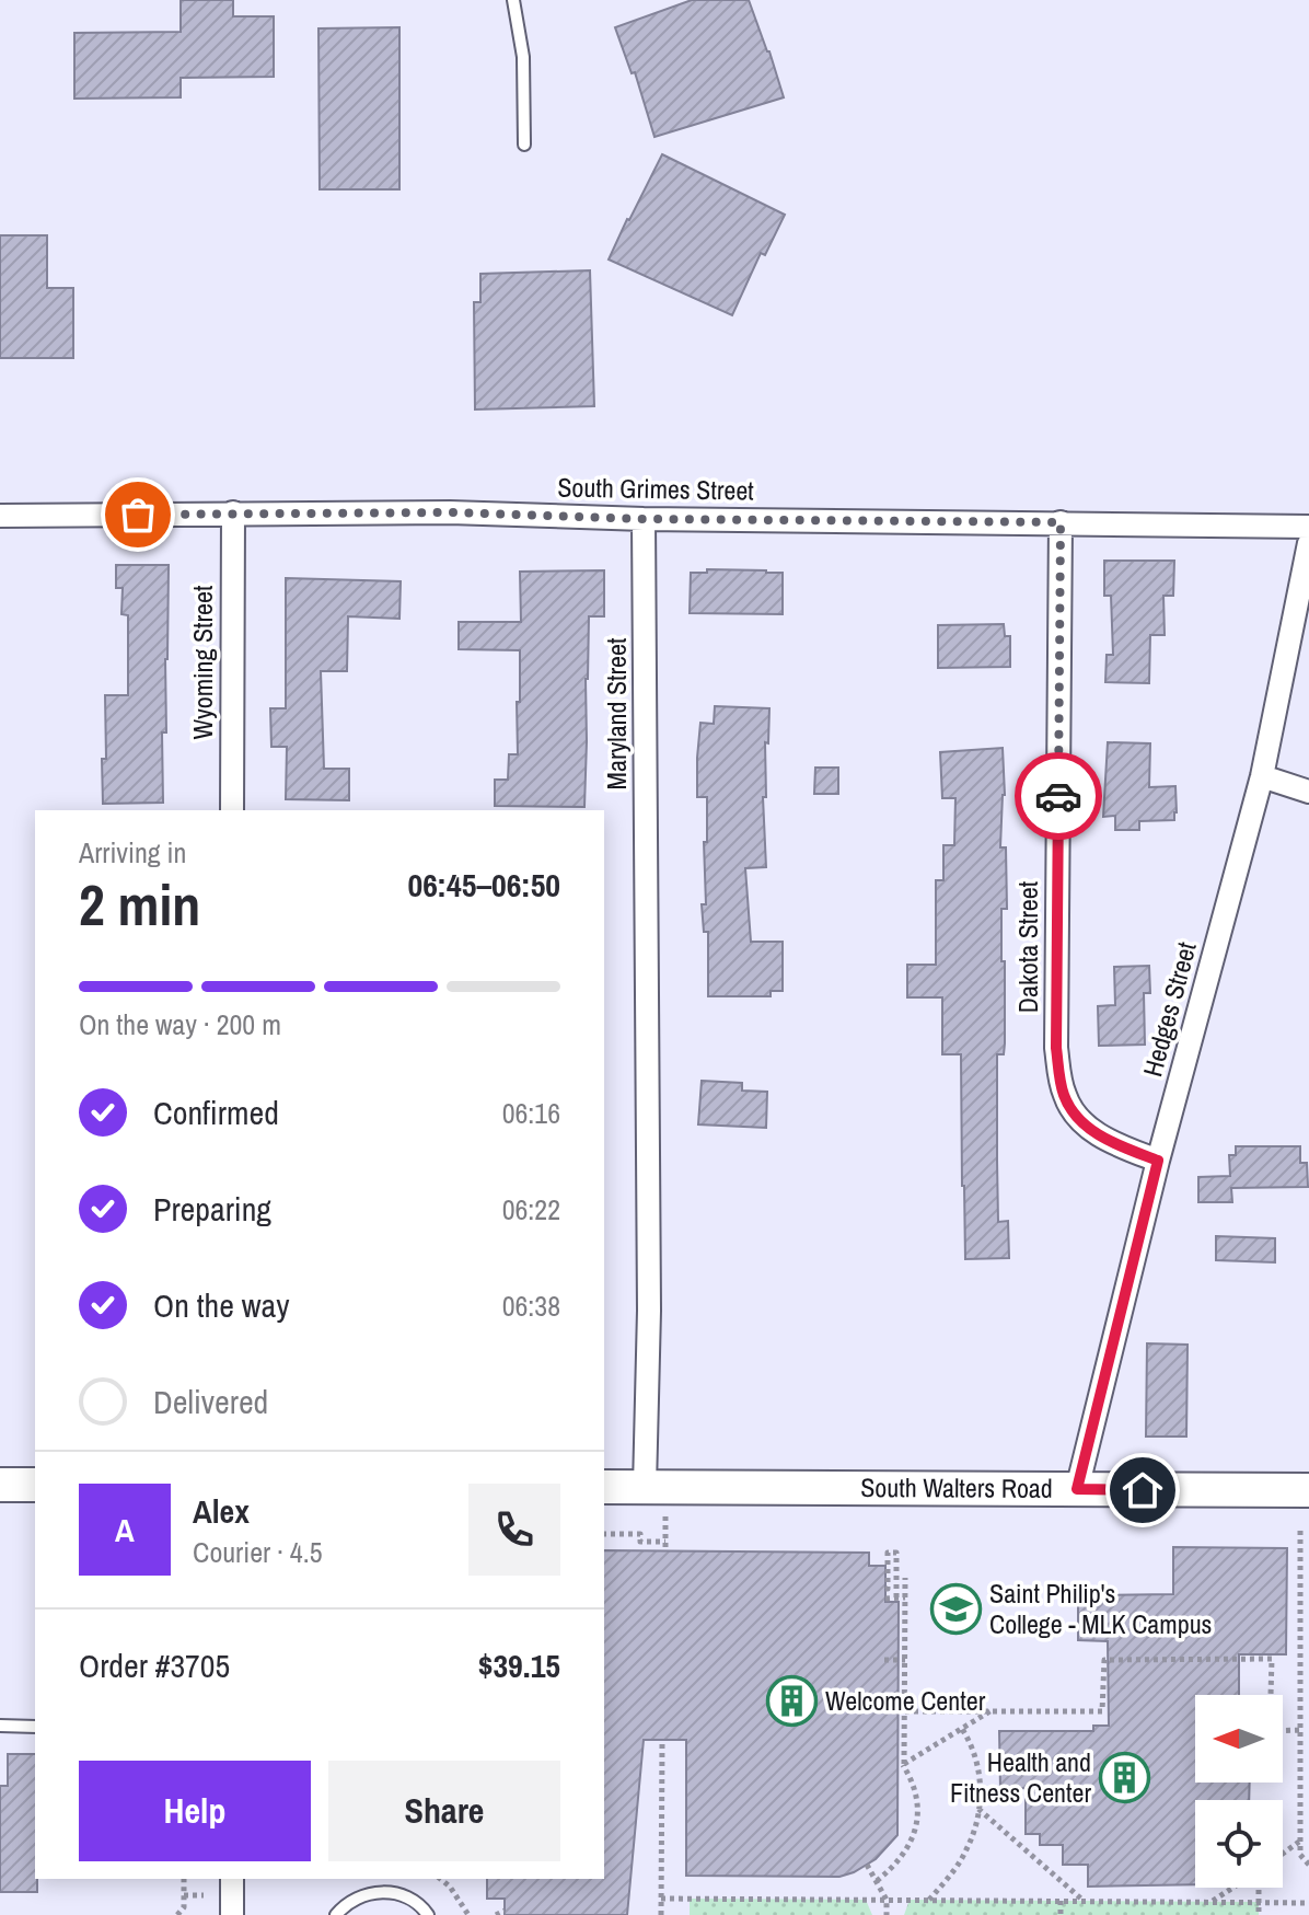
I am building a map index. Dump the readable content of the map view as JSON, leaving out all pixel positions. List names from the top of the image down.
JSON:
{
  "streets": {
    "main road": ["South Walters Road"],
    "street": [
      "South Grimes Street",
      "Wyoming Street",
      "Maryland Street",
      "Dakota Street",
      "Hedges Street"
    ]
  },
  "crossings": [
    ["South Grimes Street", "Wyoming Street"],
    ["South Grimes Street", "Maryland Street"],
    ["South Grimes Street", "Dakota Street"],
    ["Maryland Street", "South Walters Road"],
    ["Dakota Street", "Hedges Street"],
    ["Hedges Street", "South Walters Road"]
  ],
  "places": {
    "school or university": ["Saint Philip's College - MLK Campus"],
    "building": ["Welcome Center", "Health and Fitness Center"]
  },
  "north": "left",
  "page": {
    "heading": ["2 min", "Arriving in", "06:45–06:50"],
    "panel": [
      "Alex",
      "Courier · 4.5",
      "Order #3705",
      "$39.15"
    ],
    "bar": "On the way · 200 m",
    "list": [
      ["Confirmed", "06:16"],
      ["Preparing", "06:22"],
      ["On the way", "06:38"],
      "Delivered"
    ],
    "round": "A",
    "buttons": ["Help", "Share"]
  }
}
